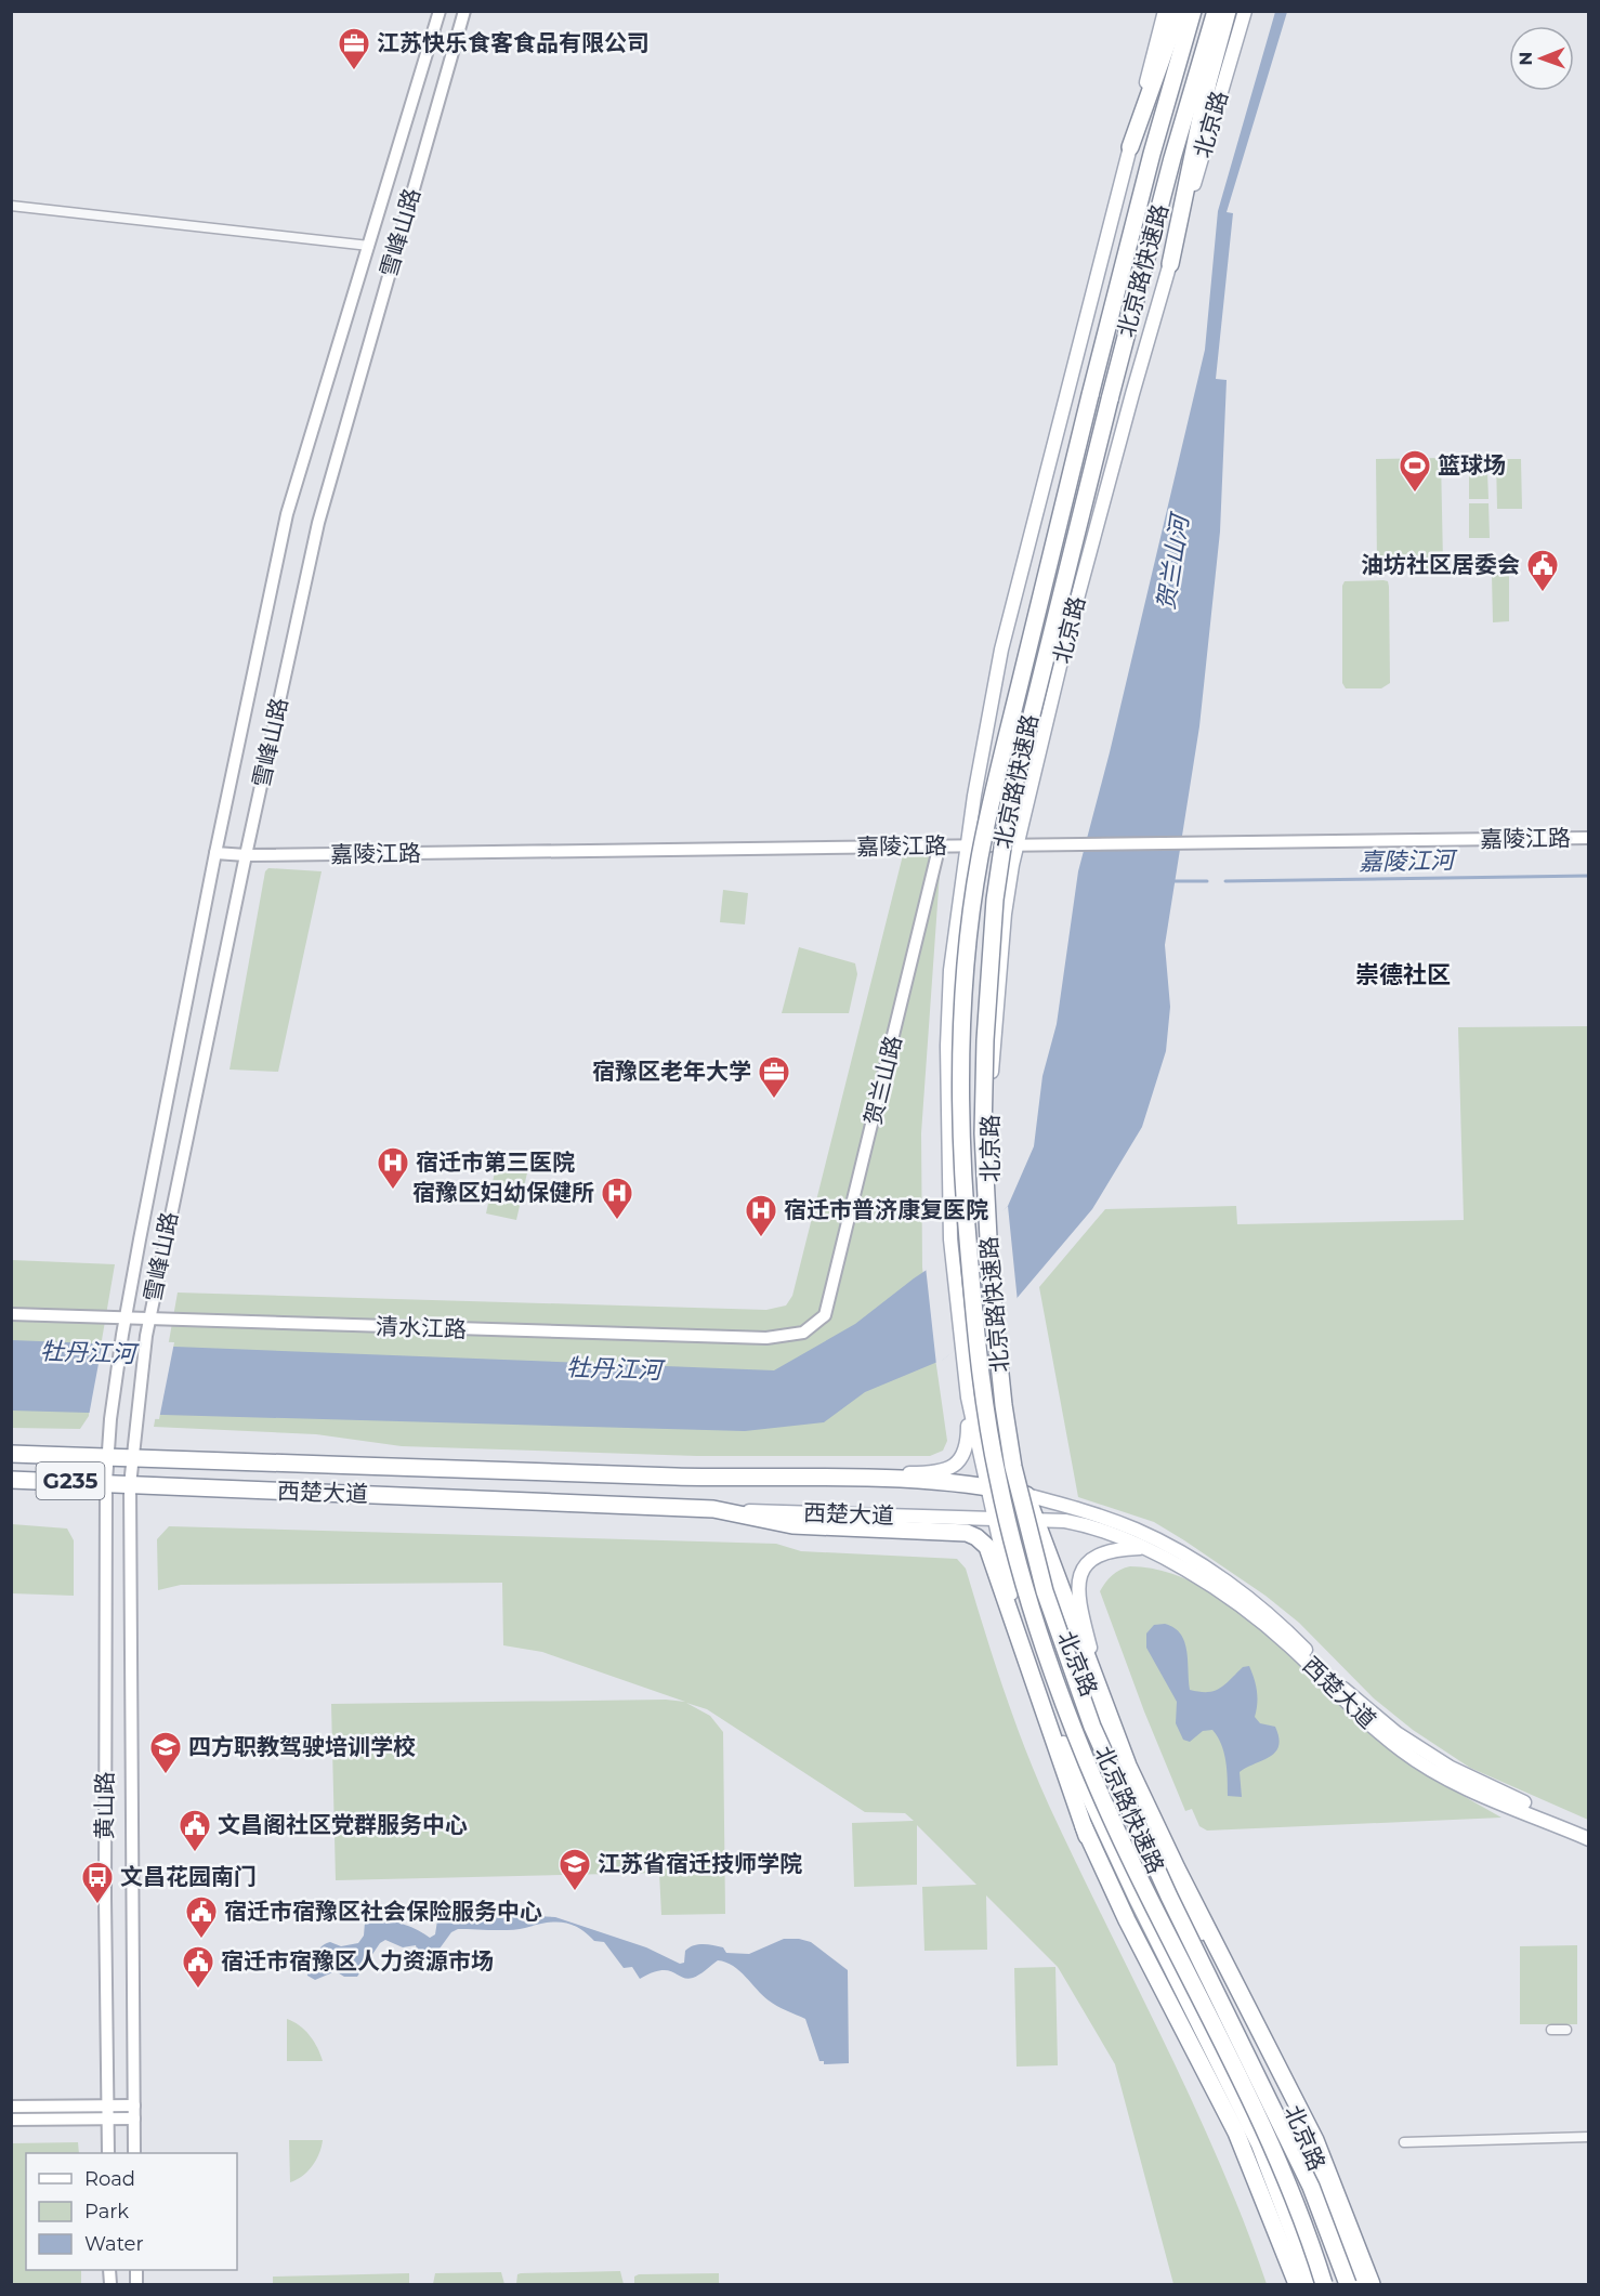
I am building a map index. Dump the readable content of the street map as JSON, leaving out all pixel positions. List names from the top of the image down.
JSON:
{
  "streets": {
    "highway": ["北京路快速路", "G235", "西楚大道"],
    "main road": [
      "北京路",
      "雪峰山路",
      "嘉陵江路",
      "贺兰山路",
      "清水江路",
      "黄山路"
    ]
  },
  "crossings": [
    ["北京路", "嘉陵江路"],
    ["北京路", "西楚大道"],
    ["雪峰山路", "嘉陵江路"],
    ["雪峰山路", "清水江路"],
    ["雪峰山路", "G235"],
    ["雪峰山路", "西楚大道"],
    ["雪峰山路", "黄山路"],
    ["嘉陵江路", "贺兰山路"],
    ["贺兰山路", "清水江路"],
    ["G235", "西楚大道"],
    ["G235", "黄山路"],
    ["西楚大道", "黄山路"]
  ],
  "districts": ["崇德社区"],
  "water": ["贺兰山河", "嘉陵江河", "牡丹江河"],
  "places": {
    "office": ["江苏快乐食客食品有限公司", "宿豫区老年大学"],
    "sports": ["篮球场"],
    "public building": [
      "油坊社区居委会",
      "文昌阁社区党群服务中心",
      "宿迁市宿豫区社会保险服务中心",
      "宿迁市宿豫区人力资源市场"
    ],
    "hospital": ["宿迁市第三医院", "宿豫区妇幼保健所", "宿迁市普济康复医院"],
    "school or university": ["四方职教驾驶培训学校", "江苏省宿迁技师学院"],
    "bus stop": ["文昌花园南门"]
  },
  "legend": ["Road", "Park", "Water"],
  "north": "left"
}
